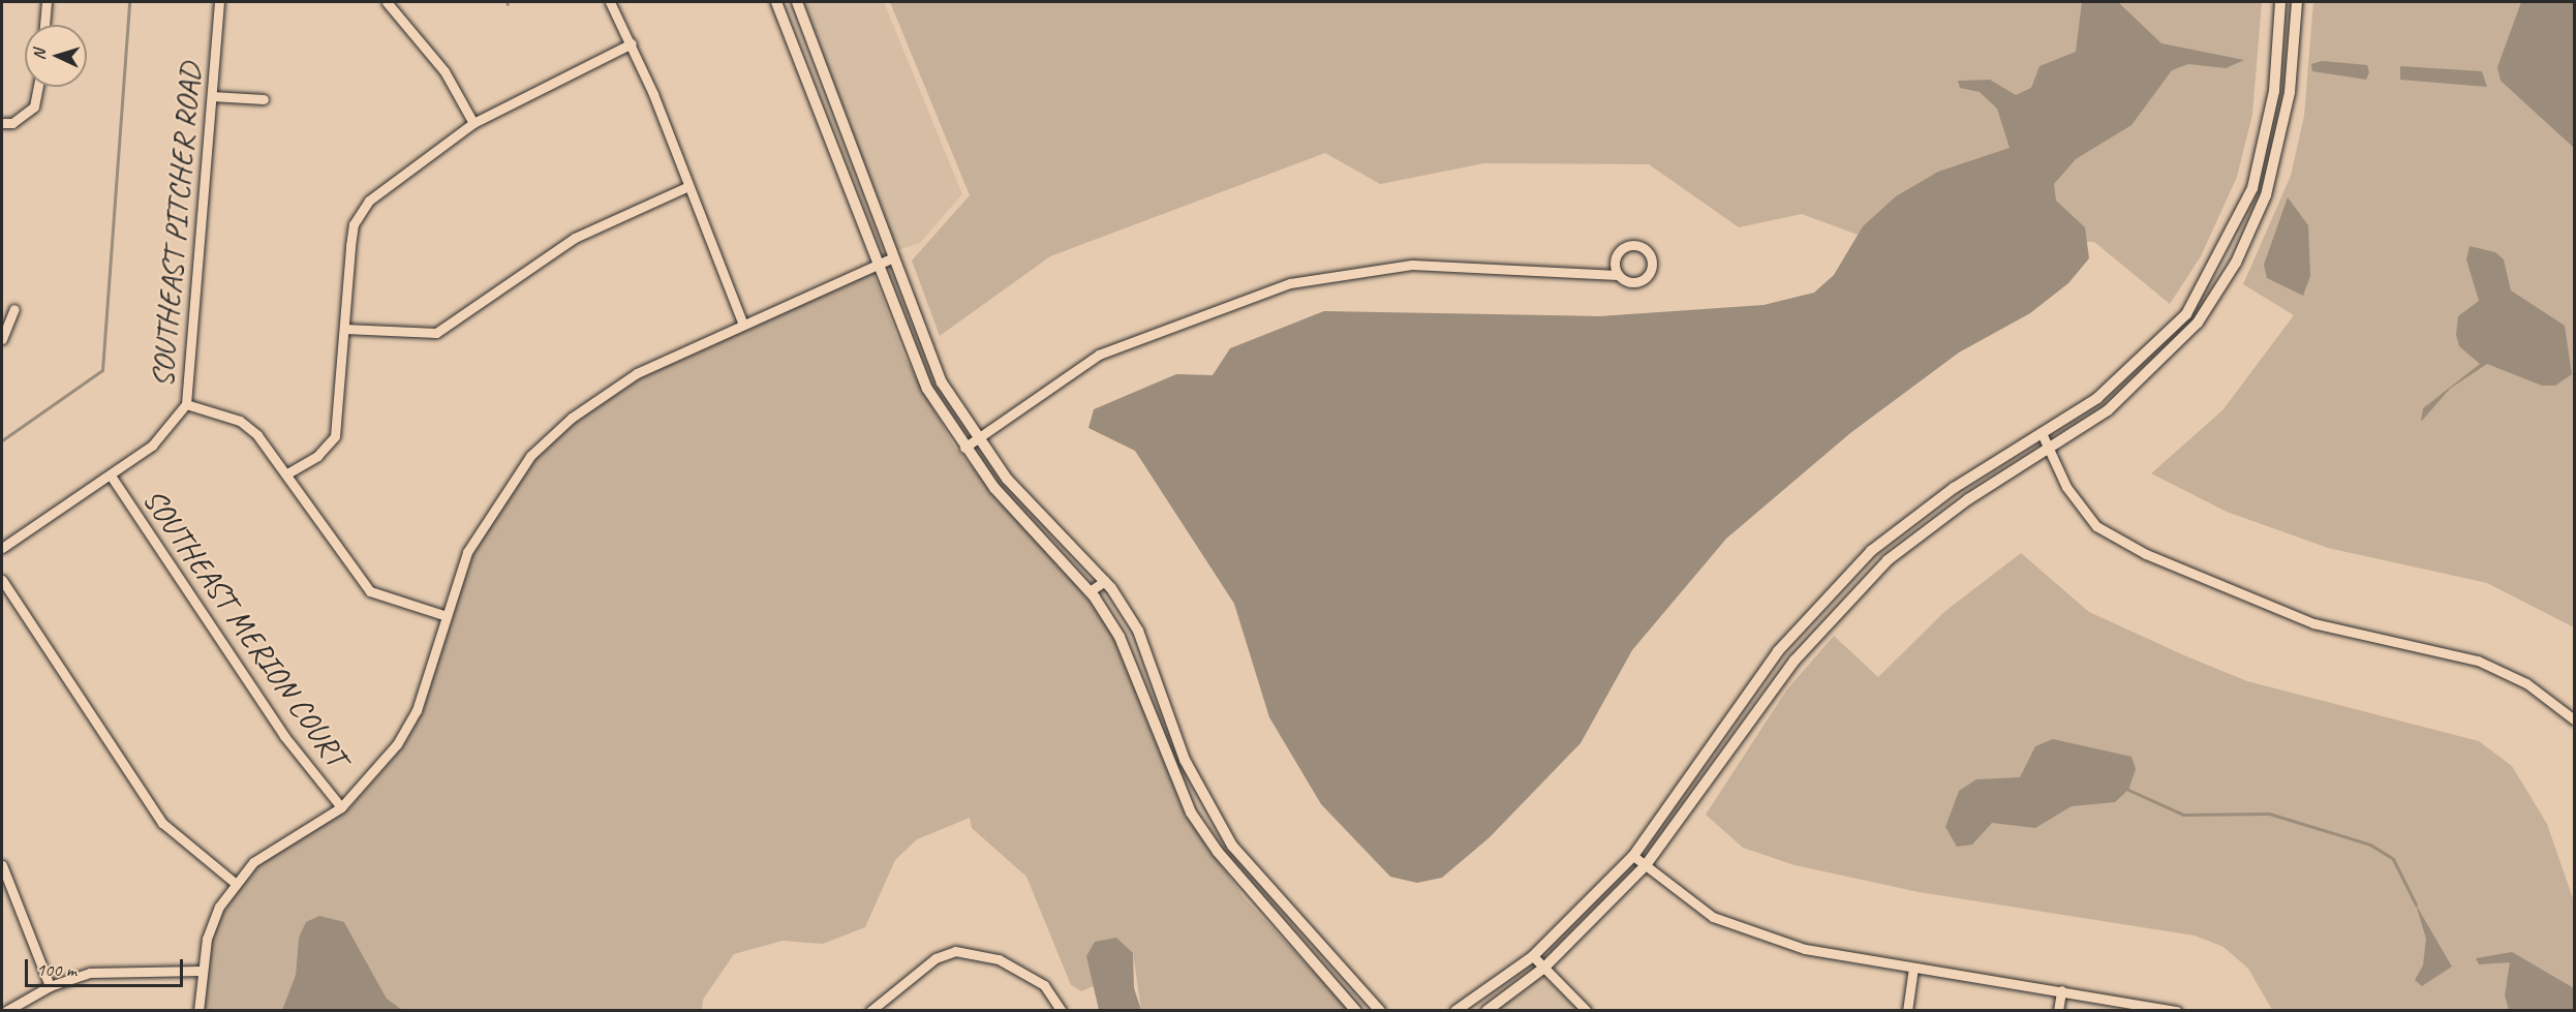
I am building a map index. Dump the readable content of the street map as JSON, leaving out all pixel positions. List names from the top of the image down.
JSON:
{
  "streets": {
    "street": ["SOUTHEAST PITCHER ROAD", "SOUTHEAST MERION COURT"]
  },
  "crossings": [
    ["SOUTHEAST PITCHER ROAD", "SOUTHEAST MERION COURT"]
  ],
  "scale_bar": "100 m",
  "north": "left"
}
